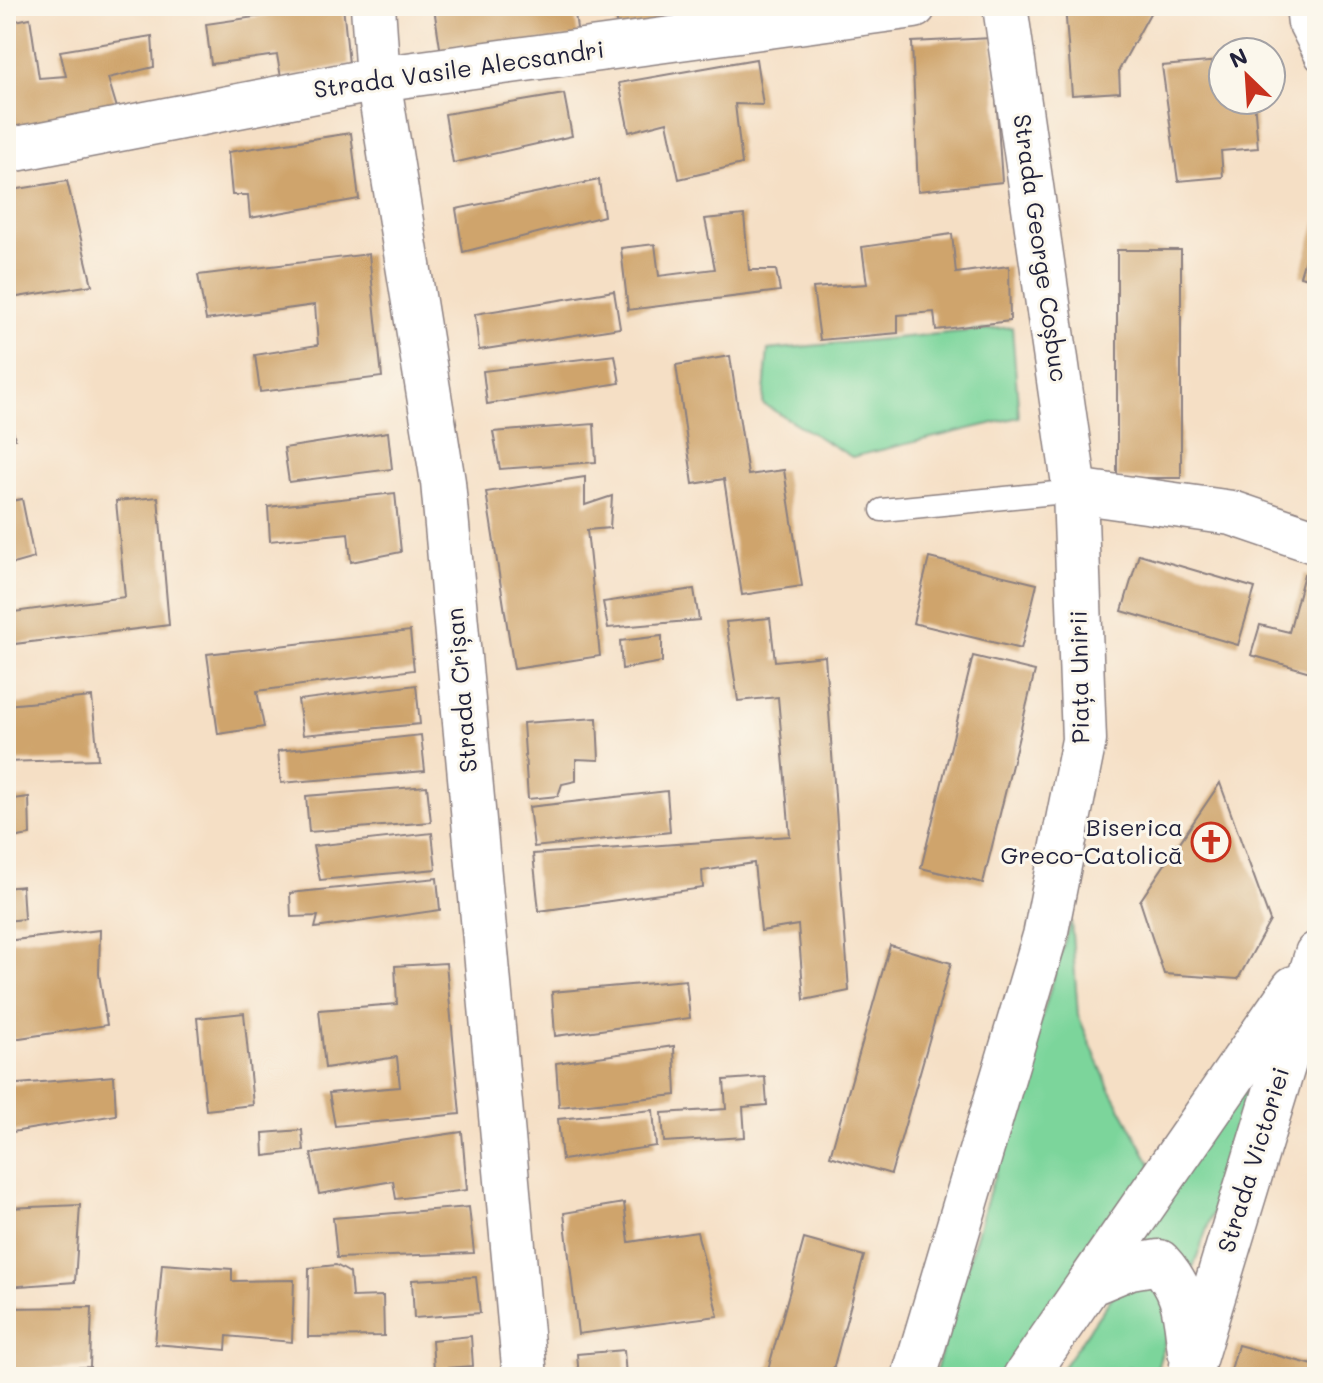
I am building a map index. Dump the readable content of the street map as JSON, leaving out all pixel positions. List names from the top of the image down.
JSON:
{
  "streets": {
    "street": [
      "Strada Vasile Alecsandri",
      "Strada George Coșbuc",
      "Piața Unirii",
      "Strada Crișan",
      "Strada Victoriei"
    ]
  },
  "crossings": [
    ["Strada Vasile Alecsandri", "Strada Crișan"],
    ["Strada George Coșbuc", "Piața Unirii"]
  ],
  "places": {
    "church": ["Biserica Greco-Catolică"]
  },
  "north": "top left"
}
